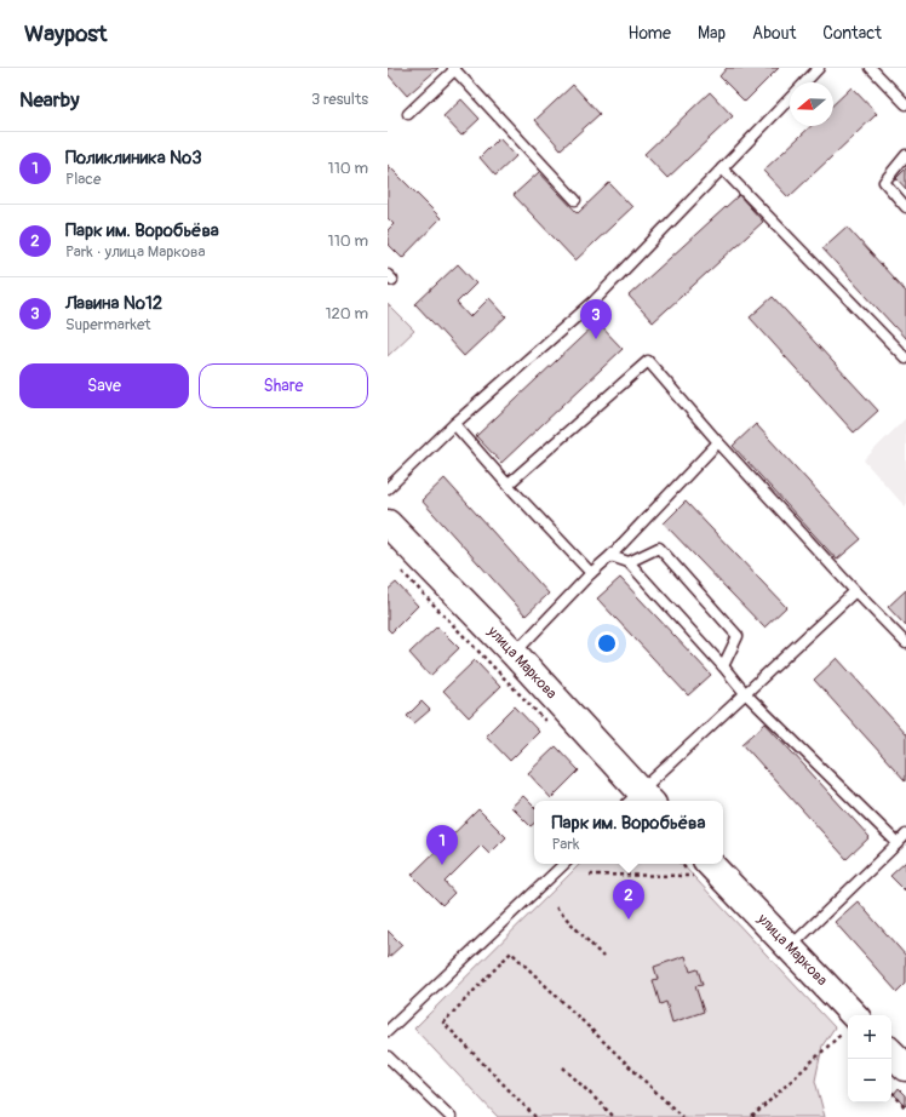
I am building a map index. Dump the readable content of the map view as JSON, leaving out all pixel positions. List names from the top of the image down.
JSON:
{
  "streets": {
    "main road": ["улица Маркова"]
  },
  "north": "left",
  "page": {
    "header": "Waypost",
    "nav": [
      "Home",
      "Map",
      "About",
      "Contact"
    ],
    "heading": ["Nearby", "3 results"],
    "list": [
      {
        "mark": "1",
        "name": "Поликлиника №3",
        "note": "Place",
        "value": "110 m"
      },
      {
        "mark": "2",
        "name": "Парк им. Воробьёва",
        "note": "Park · улица Маркова",
        "value": "110 m"
      },
      {
        "mark": "3",
        "name": "Лавина №12",
        "note": "Supermarket",
        "value": "120 m"
      }
    ],
    "pins": ["3", "1", "2"],
    "buttons": ["Save", "Share"],
    "popup": ["Парк им. Воробьёва", "Park"],
    "map_buttons": ["+", "−"]
  }
}
